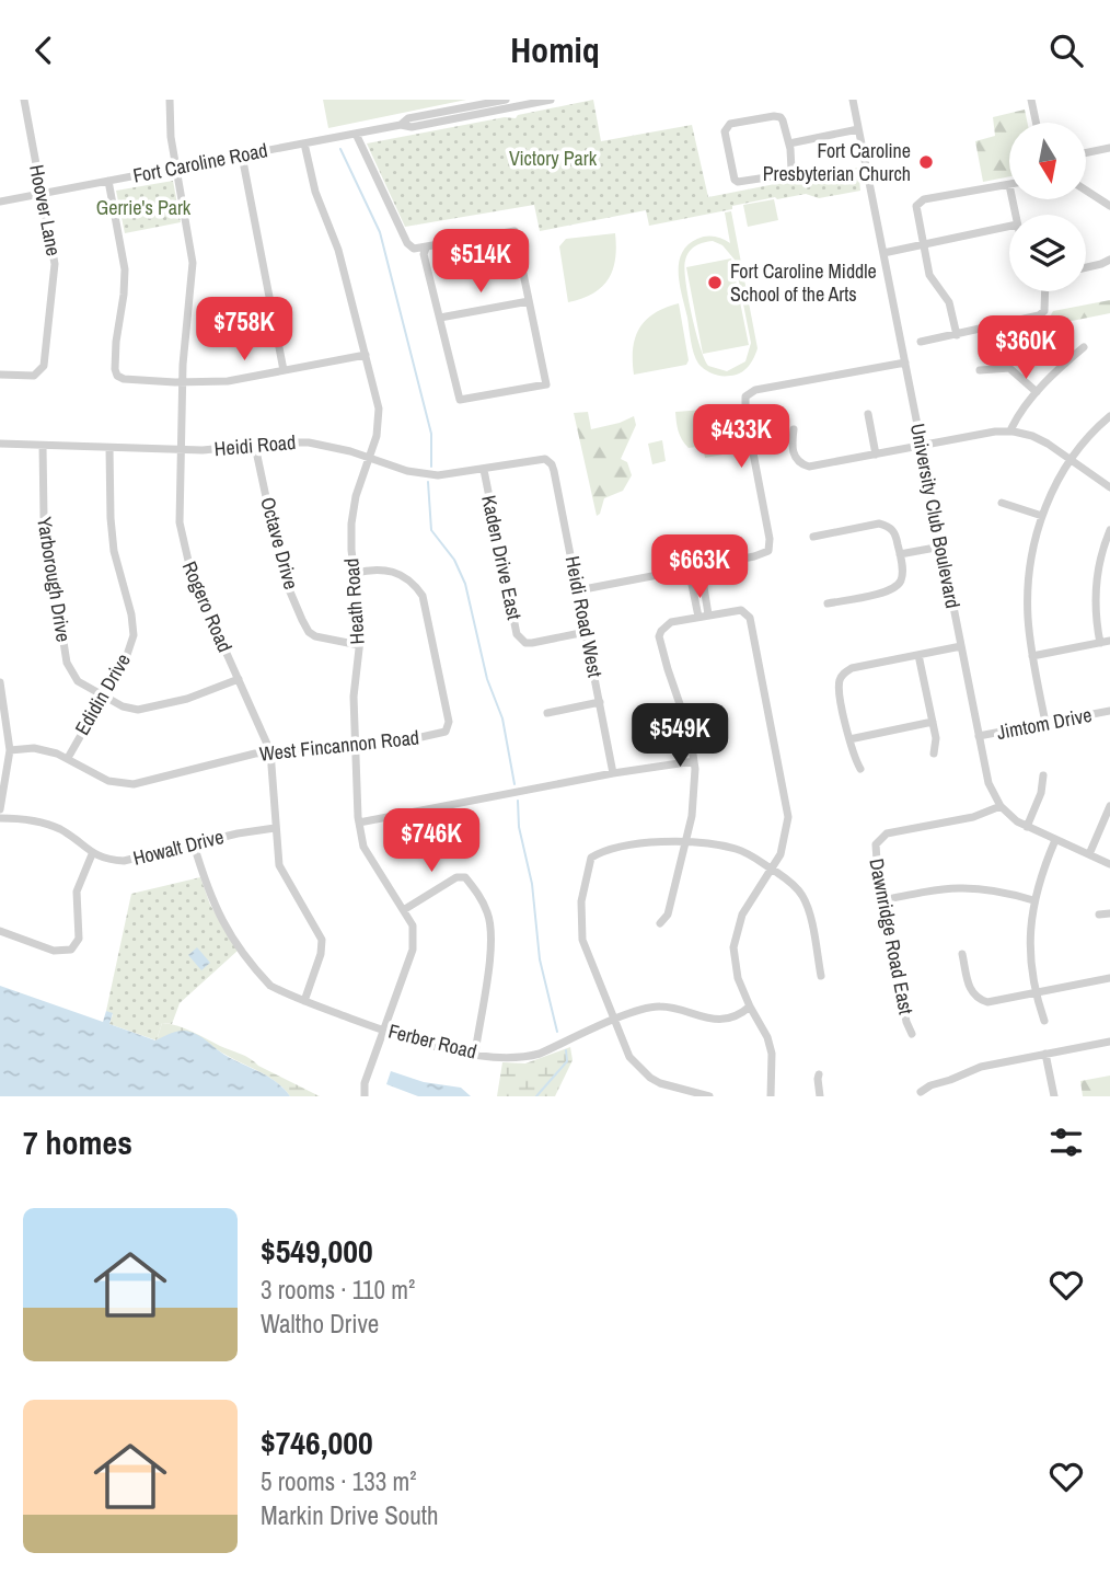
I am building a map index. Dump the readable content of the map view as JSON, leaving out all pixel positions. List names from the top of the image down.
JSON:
{
  "streets": {
    "street": [
      "Fort Caroline Road",
      "Hoover Lane",
      "Heidi Road",
      "University Club Boulevard",
      "Octave Drive",
      "Kaden Drive East",
      "Yarborough Drive",
      "Heath Road",
      "Rogero Road",
      "Heidi Road West",
      "Edidin Drive",
      "Jimtom Drive",
      "West Fincannon Road",
      "Howalt Drive",
      "Dawnridge Road East",
      "Ferber Road"
    ]
  },
  "crossings": [
    ["Fort Caroline Road", "Hoover Lane"],
    ["Fort Caroline Road", "Heath Road"],
    ["Fort Caroline Road", "Rogero Road"],
    ["Heidi Road", "Octave Drive"],
    ["Heidi Road", "Kaden Drive East"],
    ["Heidi Road", "Yarborough Drive"],
    ["Heidi Road", "Heath Road"],
    ["Heidi Road", "Rogero Road"],
    ["Heidi Road", "Heidi Road West"],
    ["Heidi Road", "Edidin Drive"],
    ["University Club Boulevard", "Jimtom Drive"],
    ["University Club Boulevard", "Dawnridge Road East"],
    ["Octave Drive", "Heath Road"],
    ["Kaden Drive East", "Heidi Road West"],
    ["Yarborough Drive", "Rogero Road"],
    ["Yarborough Drive", "Edidin Drive"],
    ["Heath Road", "West Fincannon Road"],
    ["Heath Road", "Ferber Road"],
    ["Rogero Road", "West Fincannon Road"],
    ["Rogero Road", "Howalt Drive"],
    ["Rogero Road", "Ferber Road"],
    ["Edidin Drive", "West Fincannon Road"],
    ["Howalt Drive", "Ferber Road"]
  ],
  "parks": ["Victory Park", "Gerrie's Park"],
  "places": ["Fort Caroline Presbyterian Church", "Fort Caroline Middle School of the Arts"],
  "north": "bottom",
  "page": {
    "header": "Homiq",
    "price": [
      "$514K",
      "$758K",
      "$360K",
      "$433K",
      "$663K",
      "$549K",
      "$746K"
    ],
    "heading": "7 homes",
    "list": [
      {
        "name": "$549,000",
        "note": "3 rooms · 110 m² · Waltho Drive"
      },
      {
        "name": "$746,000",
        "note": "5 rooms · 133 m² · Markin Drive South"
      }
    ]
  }
}
